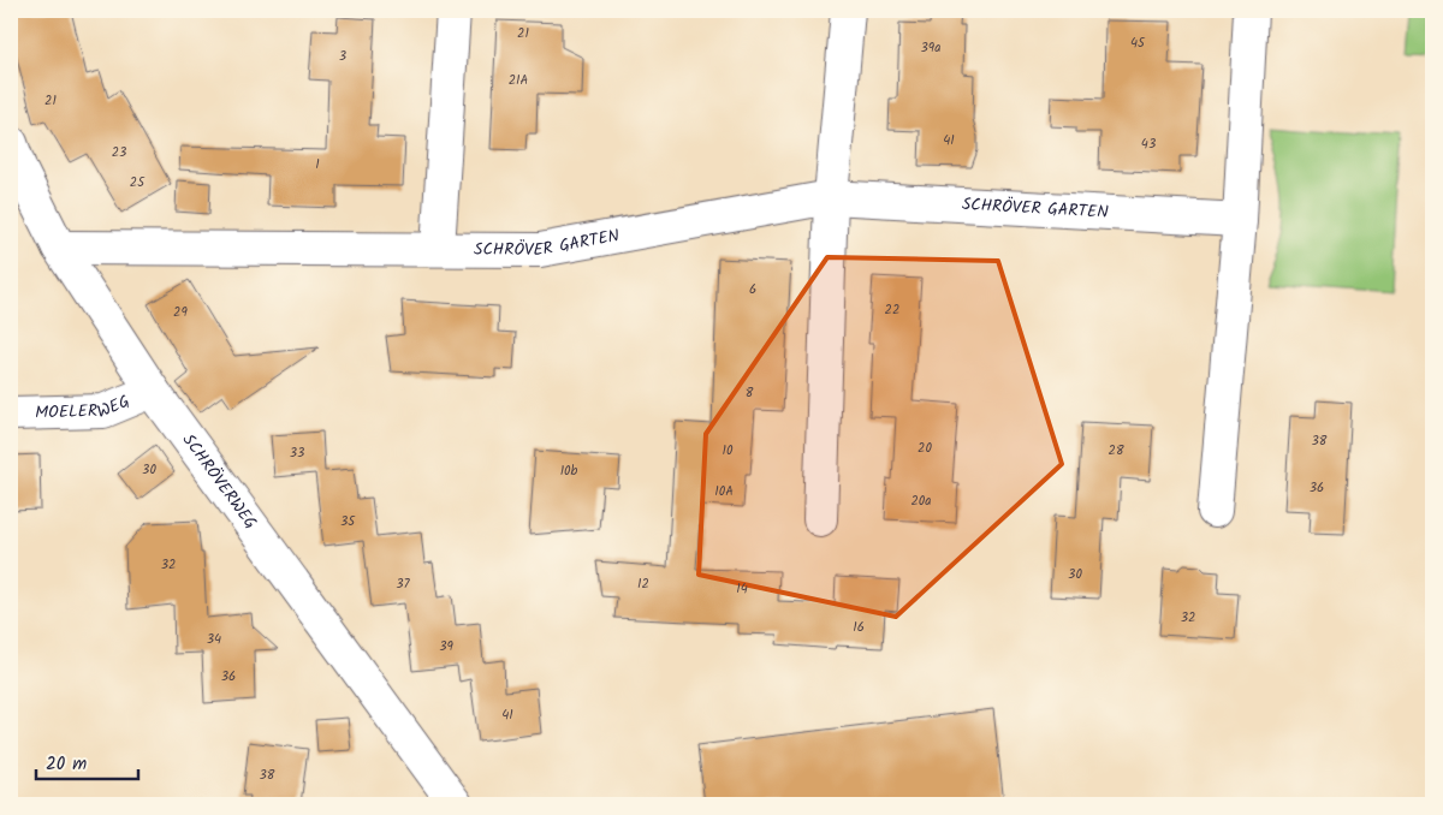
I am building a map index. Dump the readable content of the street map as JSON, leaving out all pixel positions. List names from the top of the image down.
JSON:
{
  "streets": {
    "street": ["SCHRÖVER GARTEN", "MOELERWEG", "SCHRÖVERWEG"]
  },
  "crossings": [
    ["SCHRÖVER GARTEN", "SCHRÖVERWEG"],
    ["MOELERWEG", "SCHRÖVERWEG"]
  ],
  "house_numbers": [
    "21",
    "45",
    "39a",
    "3",
    "21A",
    "21",
    "41",
    "43",
    "23",
    "1",
    "25",
    "6",
    "22",
    "29",
    "8",
    "38",
    "20",
    "10",
    "28",
    "33",
    "30",
    "10b",
    "36",
    "10A",
    "20a",
    "35",
    "32",
    "30",
    "37",
    "12",
    "14",
    "32",
    "16",
    "34",
    "39",
    "36",
    "41",
    "38"
  ],
  "scale_bar": "20 m"
}
